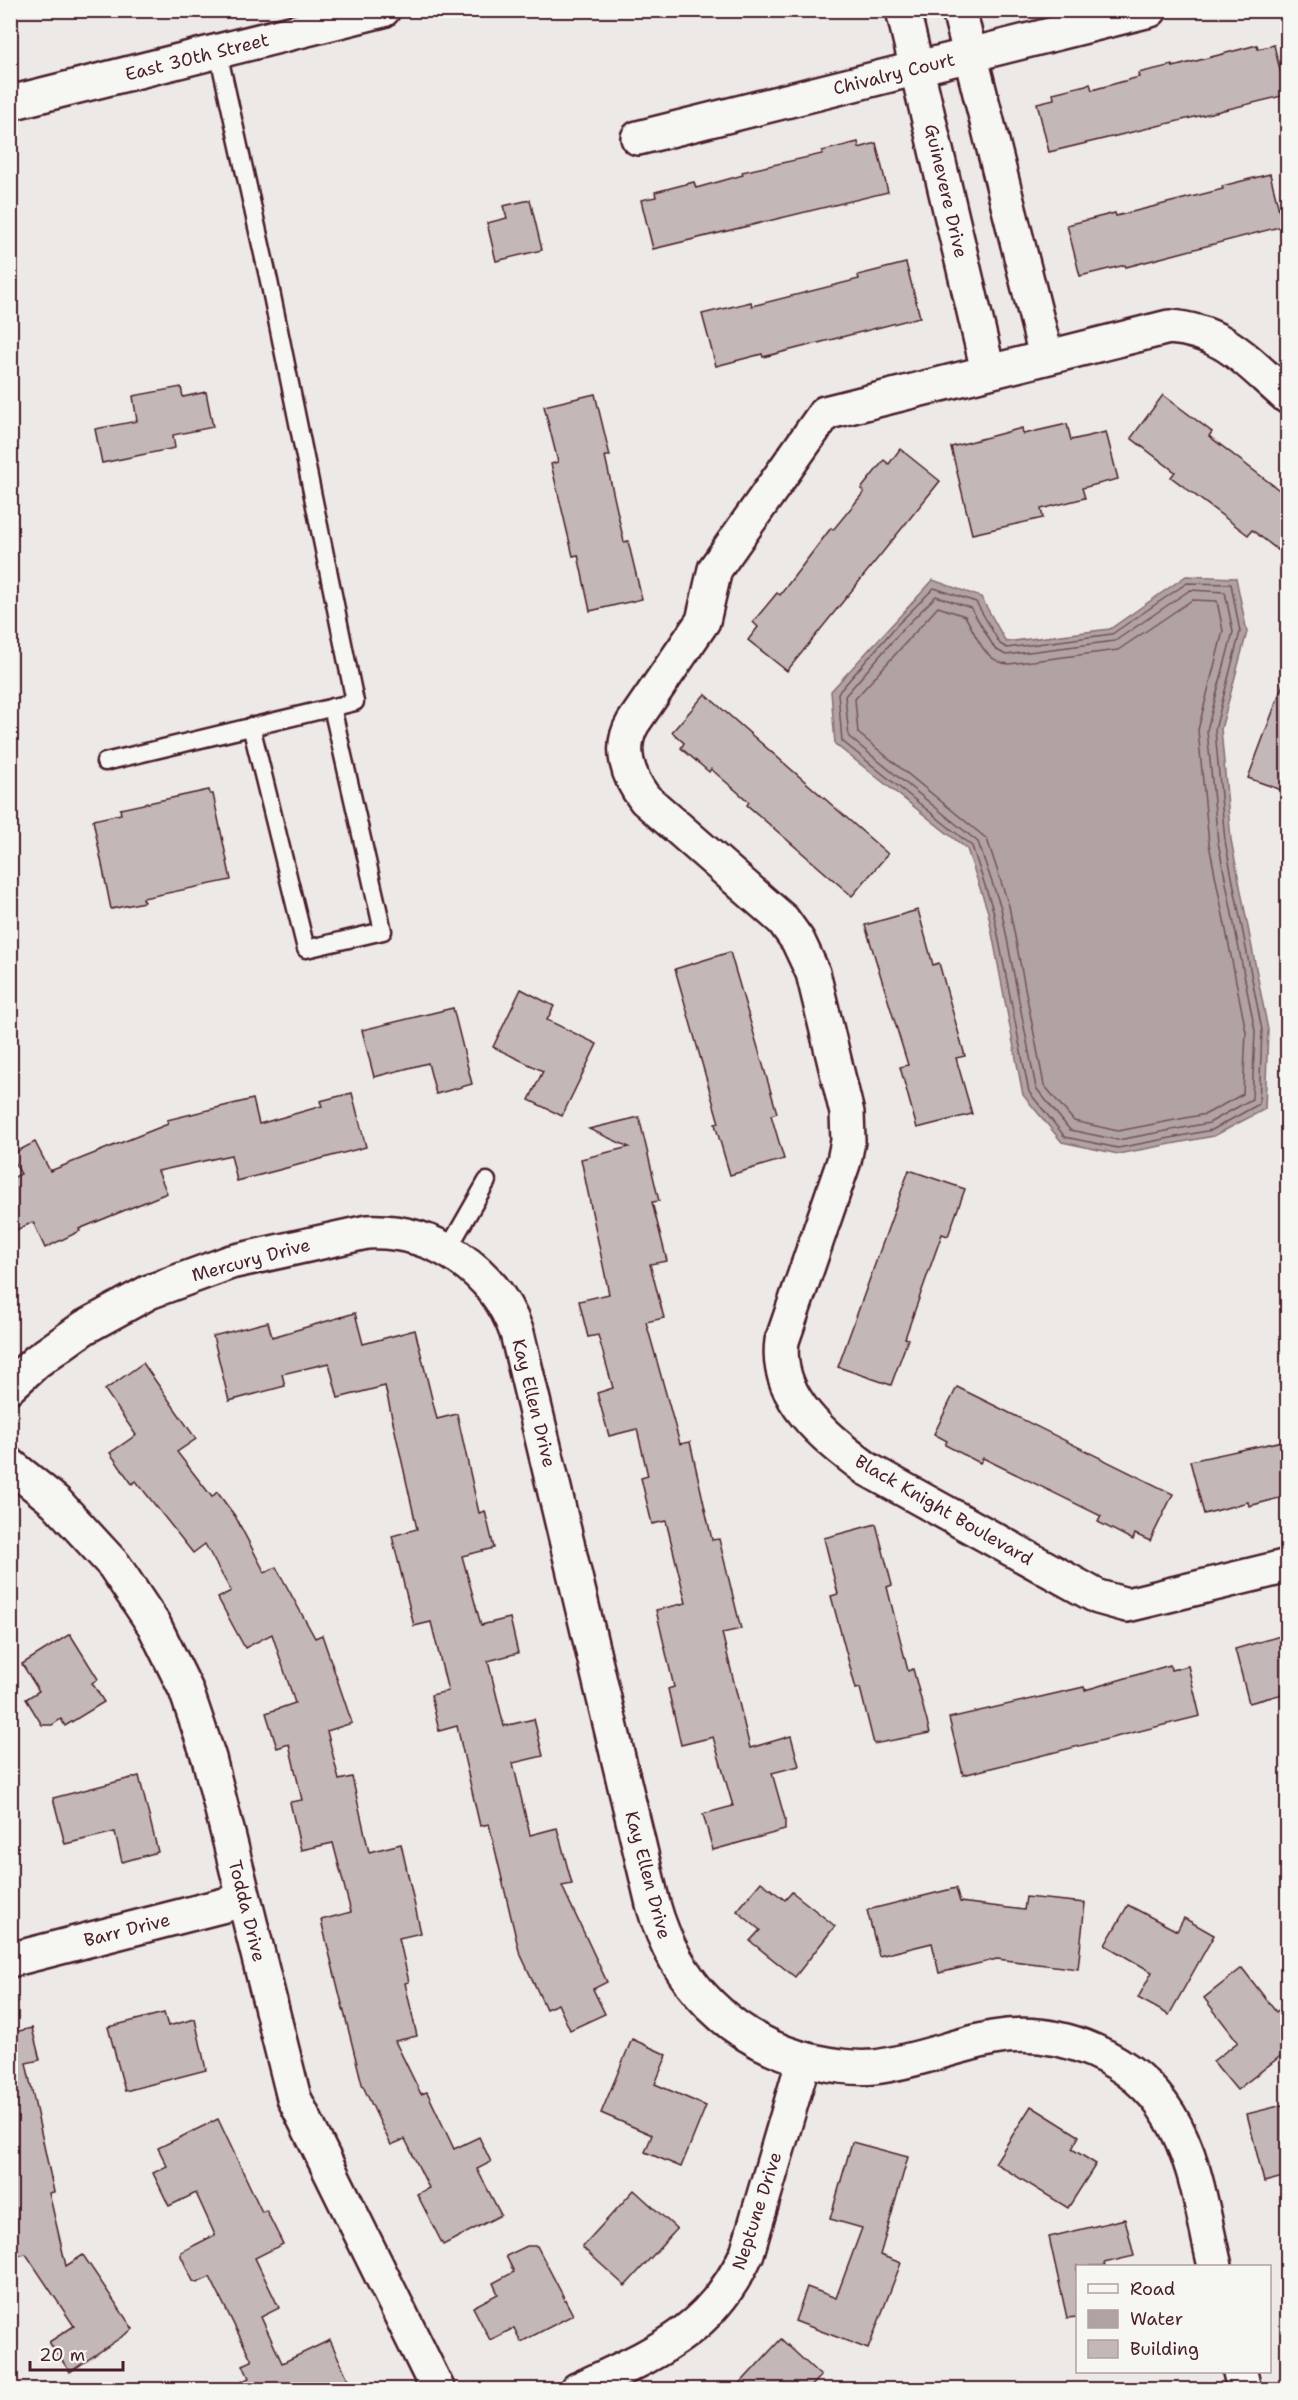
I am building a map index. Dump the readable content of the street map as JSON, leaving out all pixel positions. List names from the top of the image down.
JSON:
{
  "streets": {
    "street": [
      "East 30th Street",
      "Chivalry Court",
      "Guinevere Drive",
      "Mercury Drive",
      "Kay Ellen Drive",
      "Black Knight Boulevard",
      "Todda Drive",
      "Barr Drive",
      "Neptune Drive"
    ]
  },
  "crossings": [
    ["Chivalry Court", "Guinevere Drive"],
    ["Guinevere Drive", "Black Knight Boulevard"],
    ["Mercury Drive", "Kay Ellen Drive"],
    ["Kay Ellen Drive", "Neptune Drive"],
    ["Todda Drive", "Barr Drive"]
  ],
  "legend": ["Road", "Water", "Building"],
  "scale_bar": "20 m"
}
